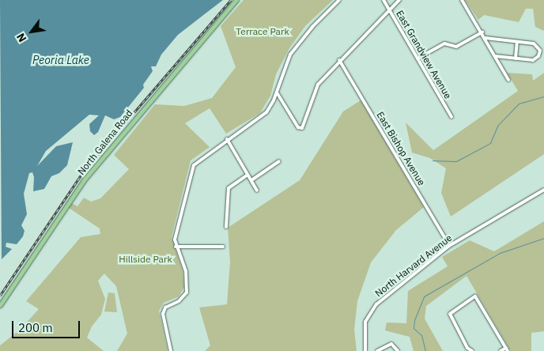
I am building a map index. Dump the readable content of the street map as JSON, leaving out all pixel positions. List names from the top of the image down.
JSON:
{
  "streets": {
    "main road": ["North Galena Road"],
    "street": ["East Grandview Avenue", "East Bishop Avenue", "North Harvard Avenue"]
  },
  "crossings": [
    ["East Bishop Avenue", "North Harvard Avenue"]
  ],
  "water": ["Peoria Lake"],
  "parks": ["Terrace Park", "Hillside Park"],
  "scale_bar": "200 m",
  "north": "bottom left"
}
